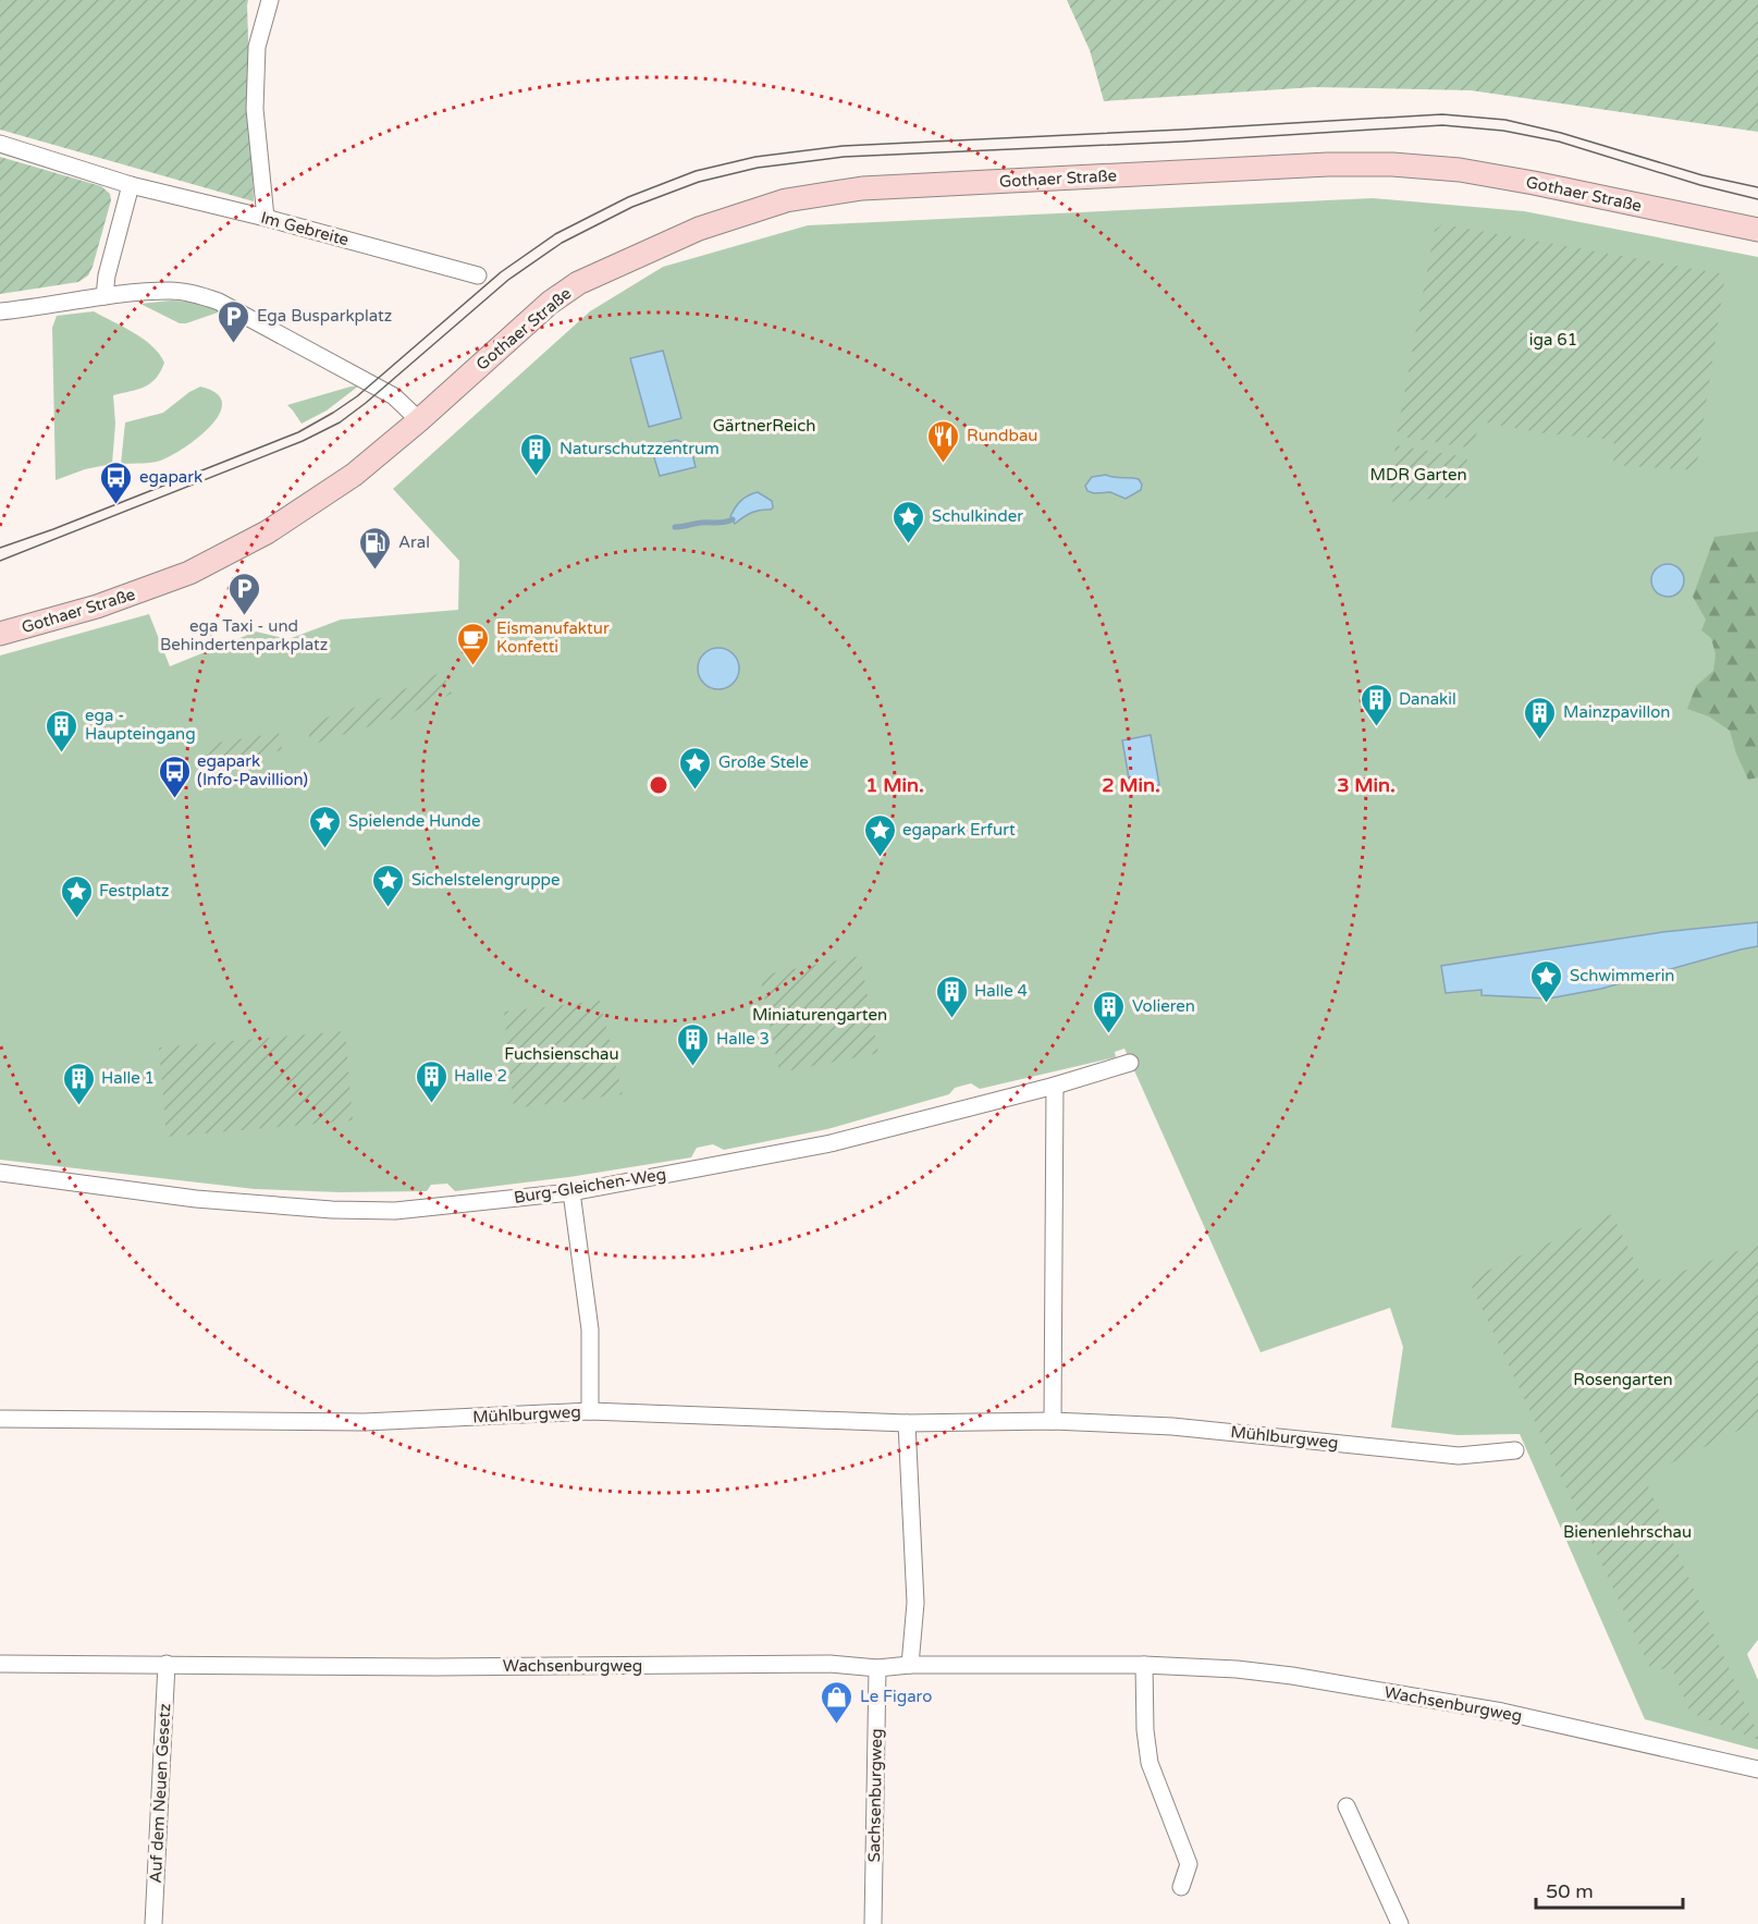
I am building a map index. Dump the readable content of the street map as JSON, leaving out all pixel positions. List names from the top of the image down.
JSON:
{
  "streets": {
    "main road": ["Gothaer Straße"],
    "street": [
      "Im Gebreite",
      "Burg-Gleichen-Weg",
      "Mühlburgweg",
      "Wachsenburgweg",
      "Auf dem Neuen Gesetz",
      "Sachsenburgweg"
    ]
  },
  "crossings": [
    ["Wachsenburgweg", "Auf dem Neuen Gesetz"],
    ["Wachsenburgweg", "Sachsenburgweg"]
  ],
  "parks": [
    "iga 61",
    "GärtnerReich",
    "MDR Garten",
    "Miniaturengarten",
    "Fuchsienschau",
    "Rosengarten",
    "Bienenlehrschau"
  ],
  "places": {
    "parking": ["Ega Busparkplatz", "ega Taxi - und Behindertenparkplatz"],
    "restaurant": ["Rundbau"],
    "building": [
      "Naturschutzzentrum",
      "Danakil",
      "Mainzpavillon",
      "ega - Haupteingang",
      "Halle 4",
      "Volieren",
      "Halle 3",
      "Halle 2",
      "Halle 1"
    ],
    "bus stop": ["egapark", "egapark (Info-Pavillion)"],
    "place": [
      "Schulkinder",
      "Große Stele",
      "Spielende Hunde",
      "egapark Erfurt",
      "Sichelstelengruppe",
      "Festplatz",
      "Schwimmerin"
    ],
    "fuel station": ["Aral"],
    "cafe": ["Eismanufaktur Konfetti"],
    "shop": ["Le Figaro"]
  },
  "scale_bar": "50 m",
  "rings": ["1 Min.", "2 Min.", "3 Min."]
}
